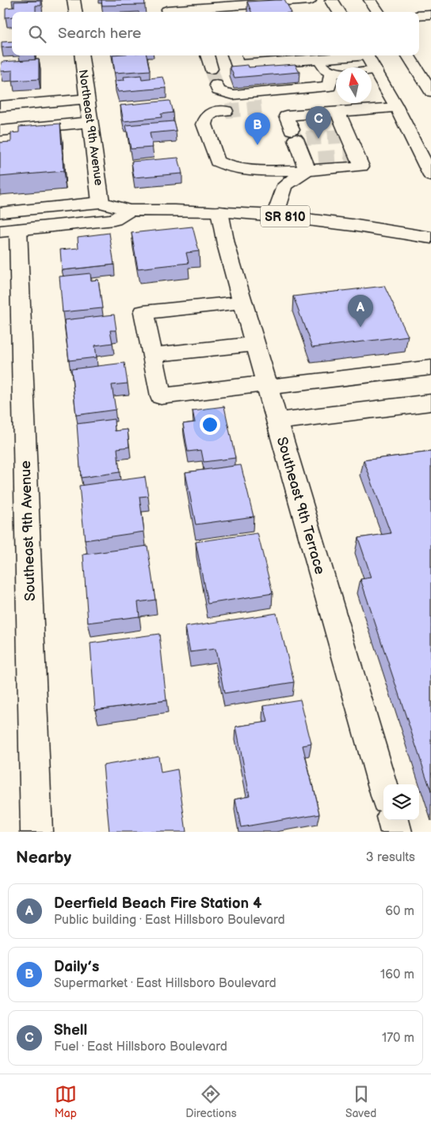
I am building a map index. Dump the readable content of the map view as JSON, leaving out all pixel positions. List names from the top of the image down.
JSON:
{
  "streets": {
    "street": [
      "Northeast 9th Avenue",
      "SR 810",
      "Southeast 9th Terrace",
      "Southeast 9th Avenue"
    ]
  },
  "crossings": [
    ["Northeast 9th Avenue", "SR 810"],
    ["SR 810", "Southeast 9th Terrace"],
    ["SR 810", "Southeast 9th Avenue"]
  ],
  "north": "top",
  "page": {
    "search": "Search here",
    "pins": ["C", "B", "A"],
    "heading": ["Nearby", "3 results"],
    "list": [
      {
        "mark": "A",
        "name": "Deerfield Beach Fire Station 4",
        "note": "Public building · East Hillsboro Boulevard",
        "value": "60 m"
      },
      {
        "mark": "B",
        "name": "Daily’s",
        "note": "Supermarket · East Hillsboro Boulevard",
        "value": "160 m"
      },
      {
        "mark": "C",
        "name": "Shell",
        "note": "Fuel · East Hillsboro Boulevard",
        "value": "170 m"
      }
    ],
    "nav": ["Map", "Directions", "Saved"]
  }
}
